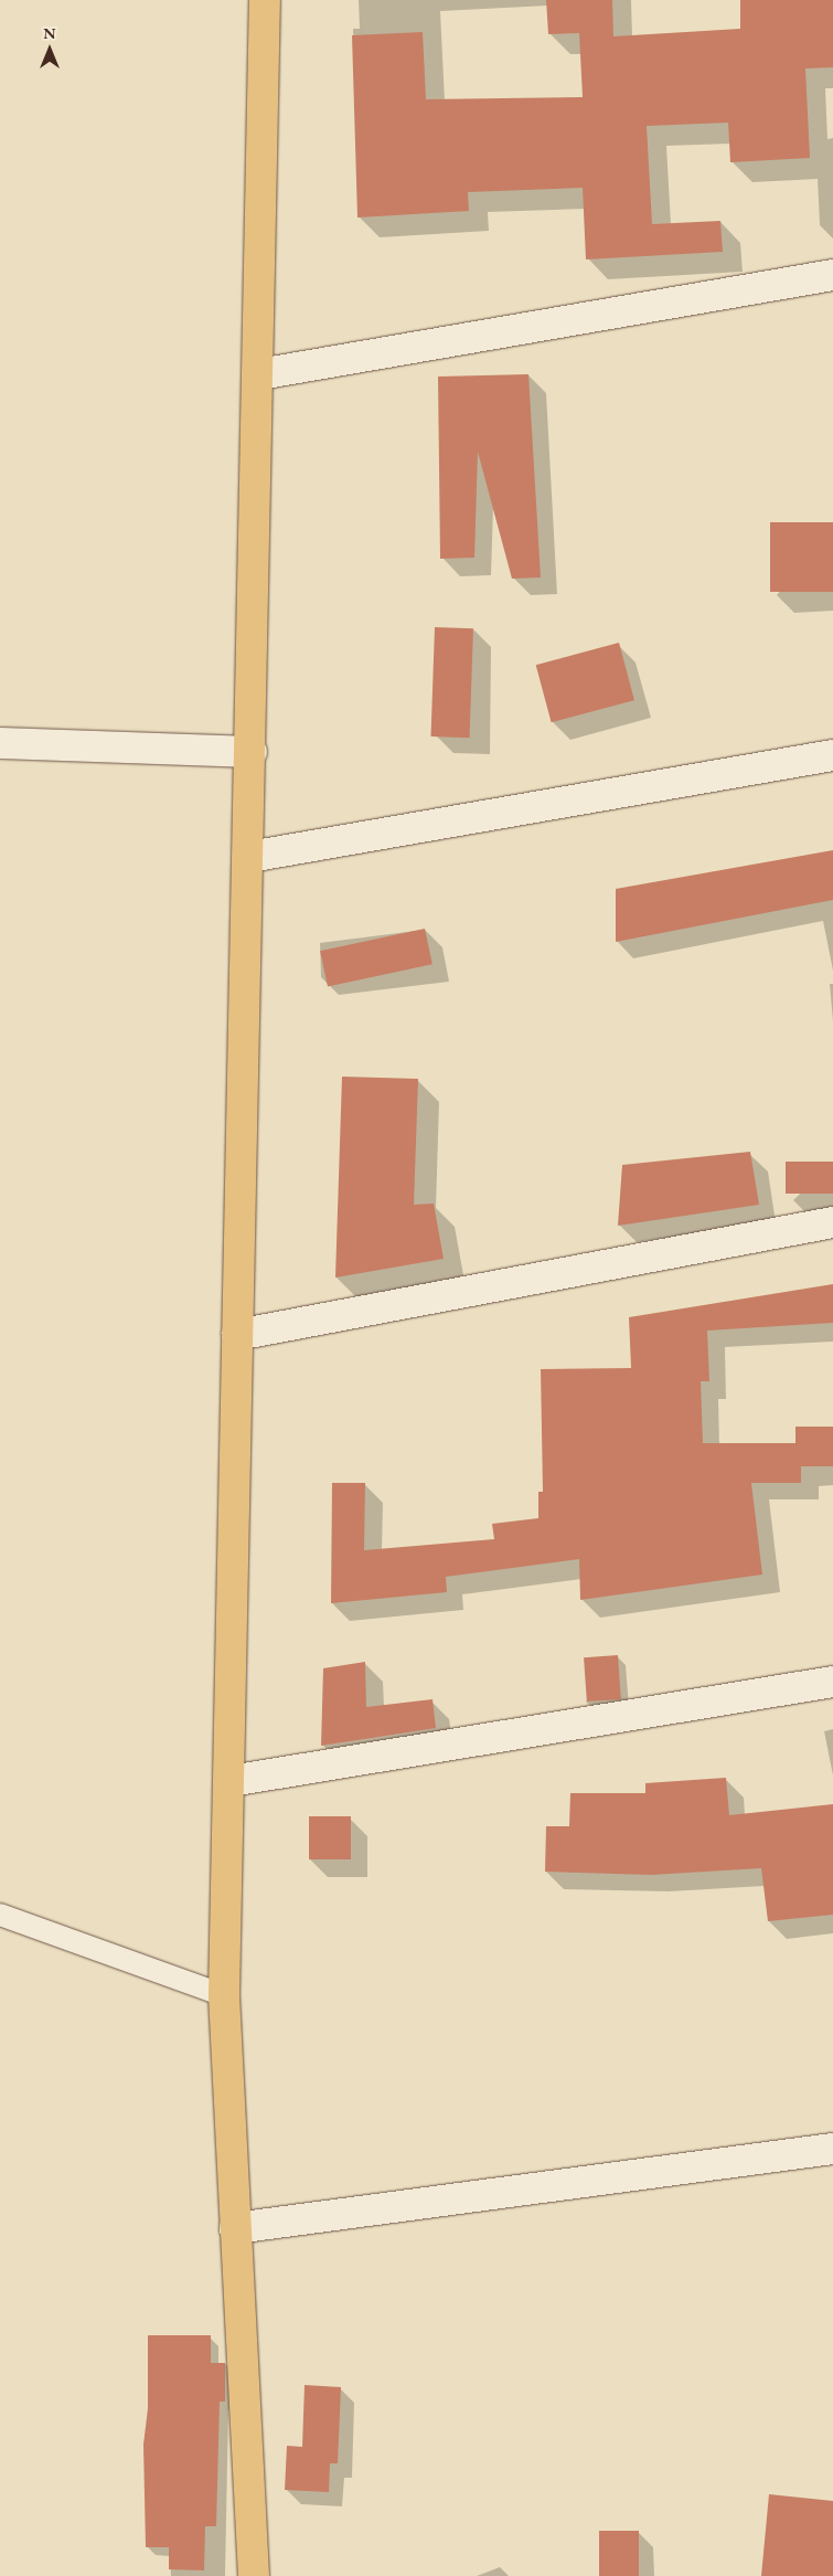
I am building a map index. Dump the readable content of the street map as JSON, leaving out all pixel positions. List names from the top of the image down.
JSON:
{
  "north": "top"
}
